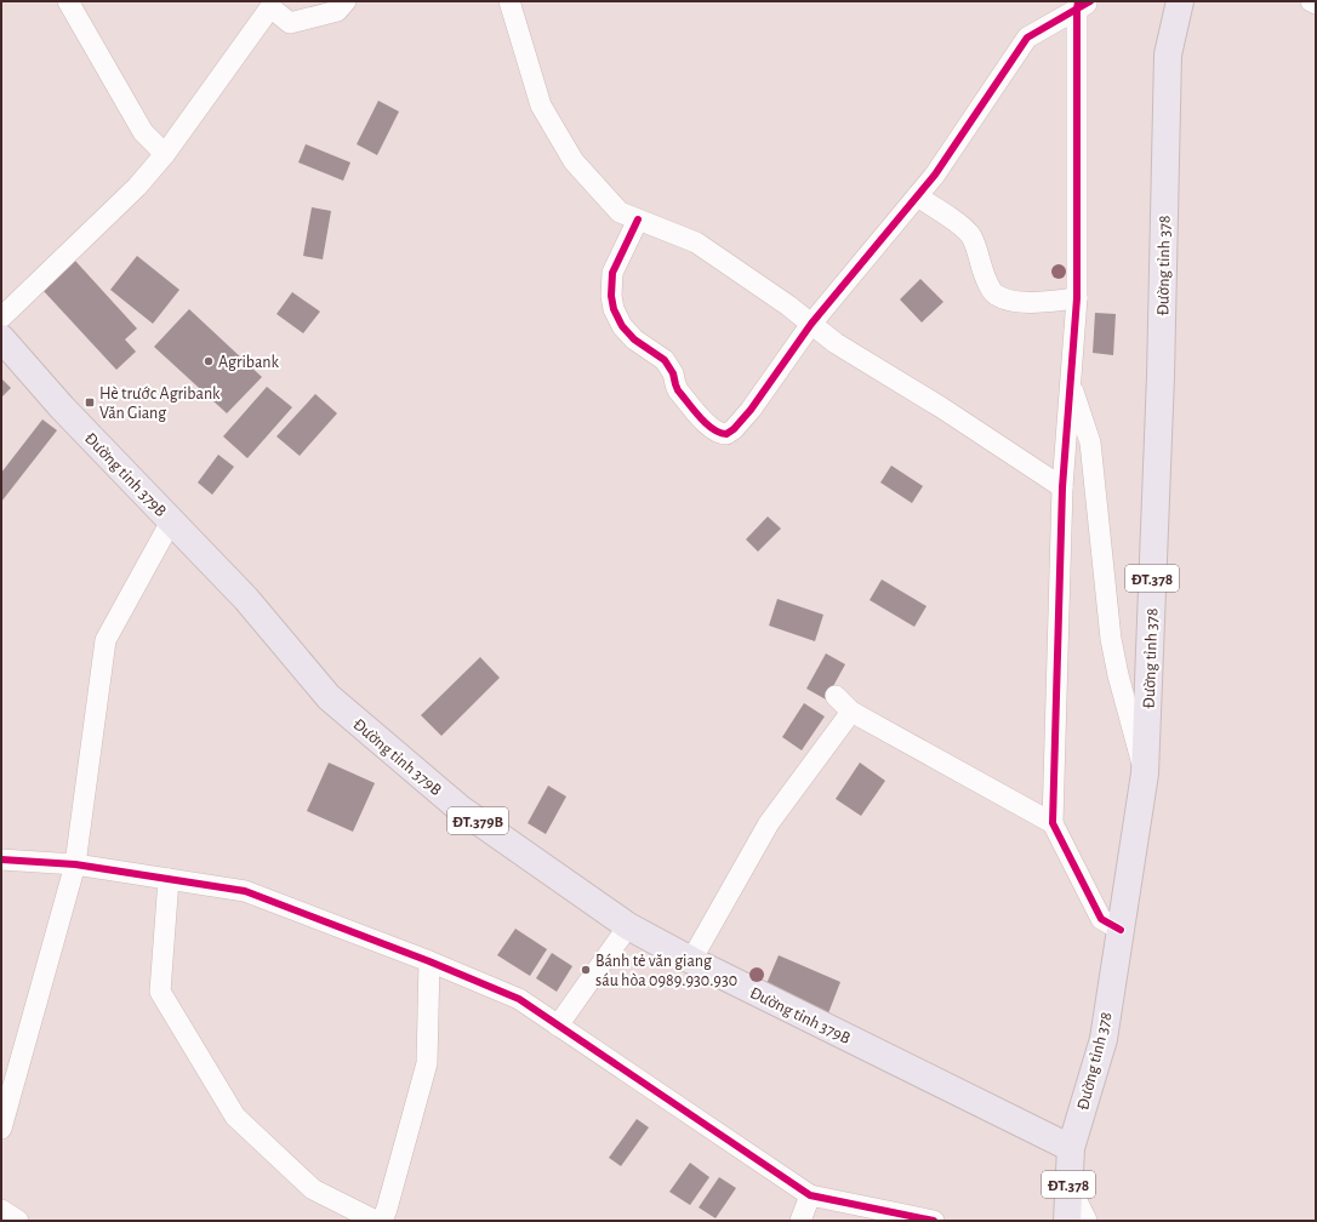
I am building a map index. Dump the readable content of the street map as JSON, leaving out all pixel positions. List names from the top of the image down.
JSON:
{
  "streets": {
    "main road": [
      "Đường tỉnh 378",
      "Đường tỉnh 379B",
      "ĐT.378",
      "ĐT.379B"
    ]
  },
  "crossings": [
    ["Đường tỉnh 378", "Đường tỉnh 379B"]
  ],
  "places": {
    "other": ["Agribank", "Bánh tẻ văn giang sáu hòa 0989.930.930"],
    "transit": ["Hè trước Agribank Văn Giang"]
  }
}
